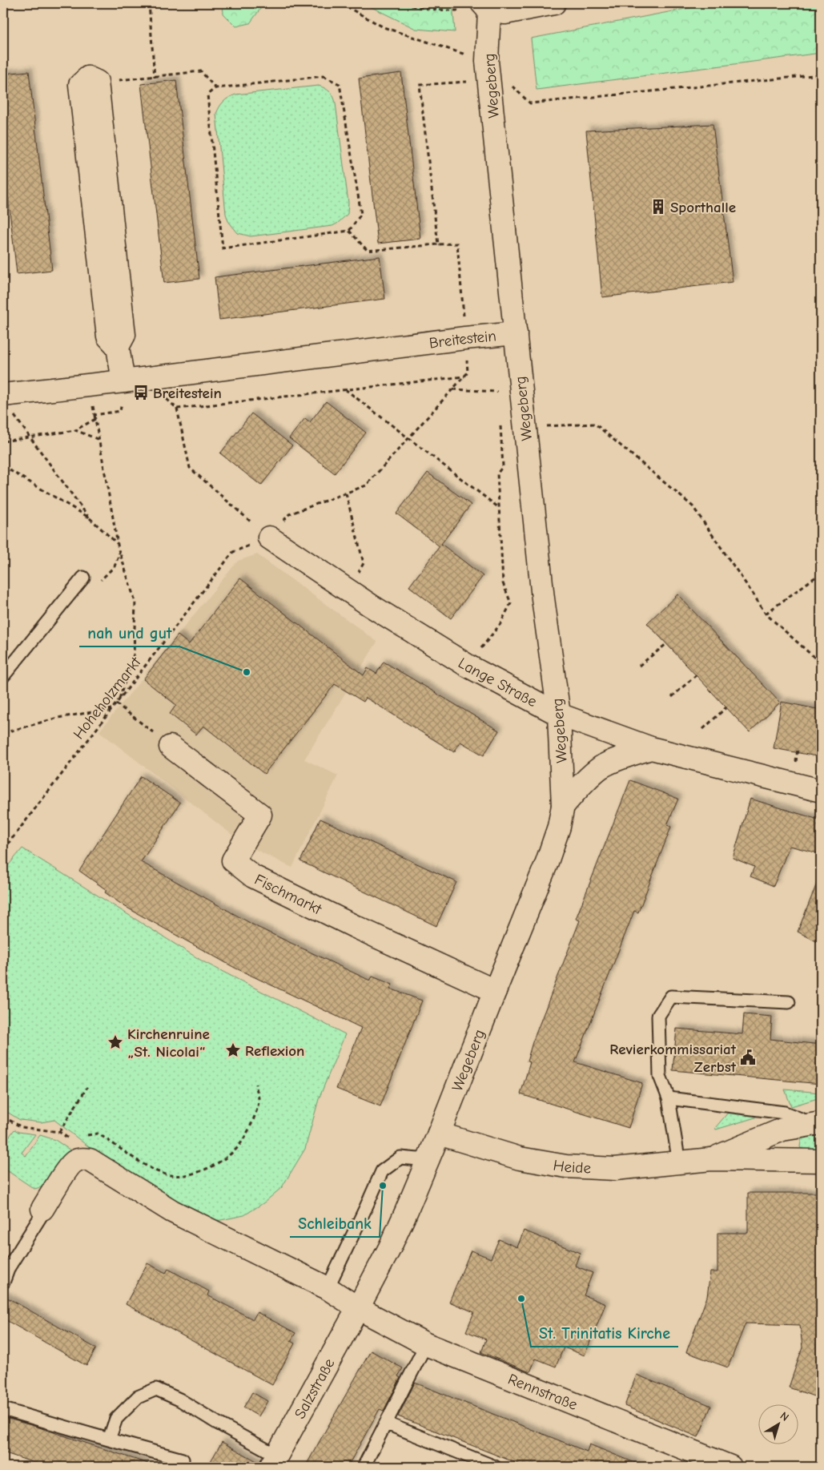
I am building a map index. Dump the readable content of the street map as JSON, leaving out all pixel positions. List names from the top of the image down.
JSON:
{
  "streets": {
    "street": [
      "Wegeberg",
      "Breitestein",
      "Lange Straße",
      "Fischmarkt",
      "Heide",
      "Salzstraße",
      "Rennstraße"
    ],
    "path": ["Hoheholzmarkt"]
  },
  "crossings": [
    ["Wegeberg", "Breitestein"],
    ["Wegeberg", "Lange Straße"],
    ["Wegeberg", "Fischmarkt"],
    ["Wegeberg", "Heide"],
    ["Wegeberg", "Salzstraße"],
    ["Wegeberg", "Rennstraße"],
    ["Lange Straße", "Hoheholzmarkt"],
    ["Salzstraße", "Rennstraße"]
  ],
  "places": {
    "building": ["Sporthalle"],
    "bus stop": ["Breitestein"],
    "other": ["nah und gut", "Schleibank", "St. Trinitatis Kirche"],
    "place": ["Kirchenruine „St. Nicolai“", "Reflexion"],
    "public building": ["Revierkommissariat Zerbst"]
  },
  "north": "top right"
}
